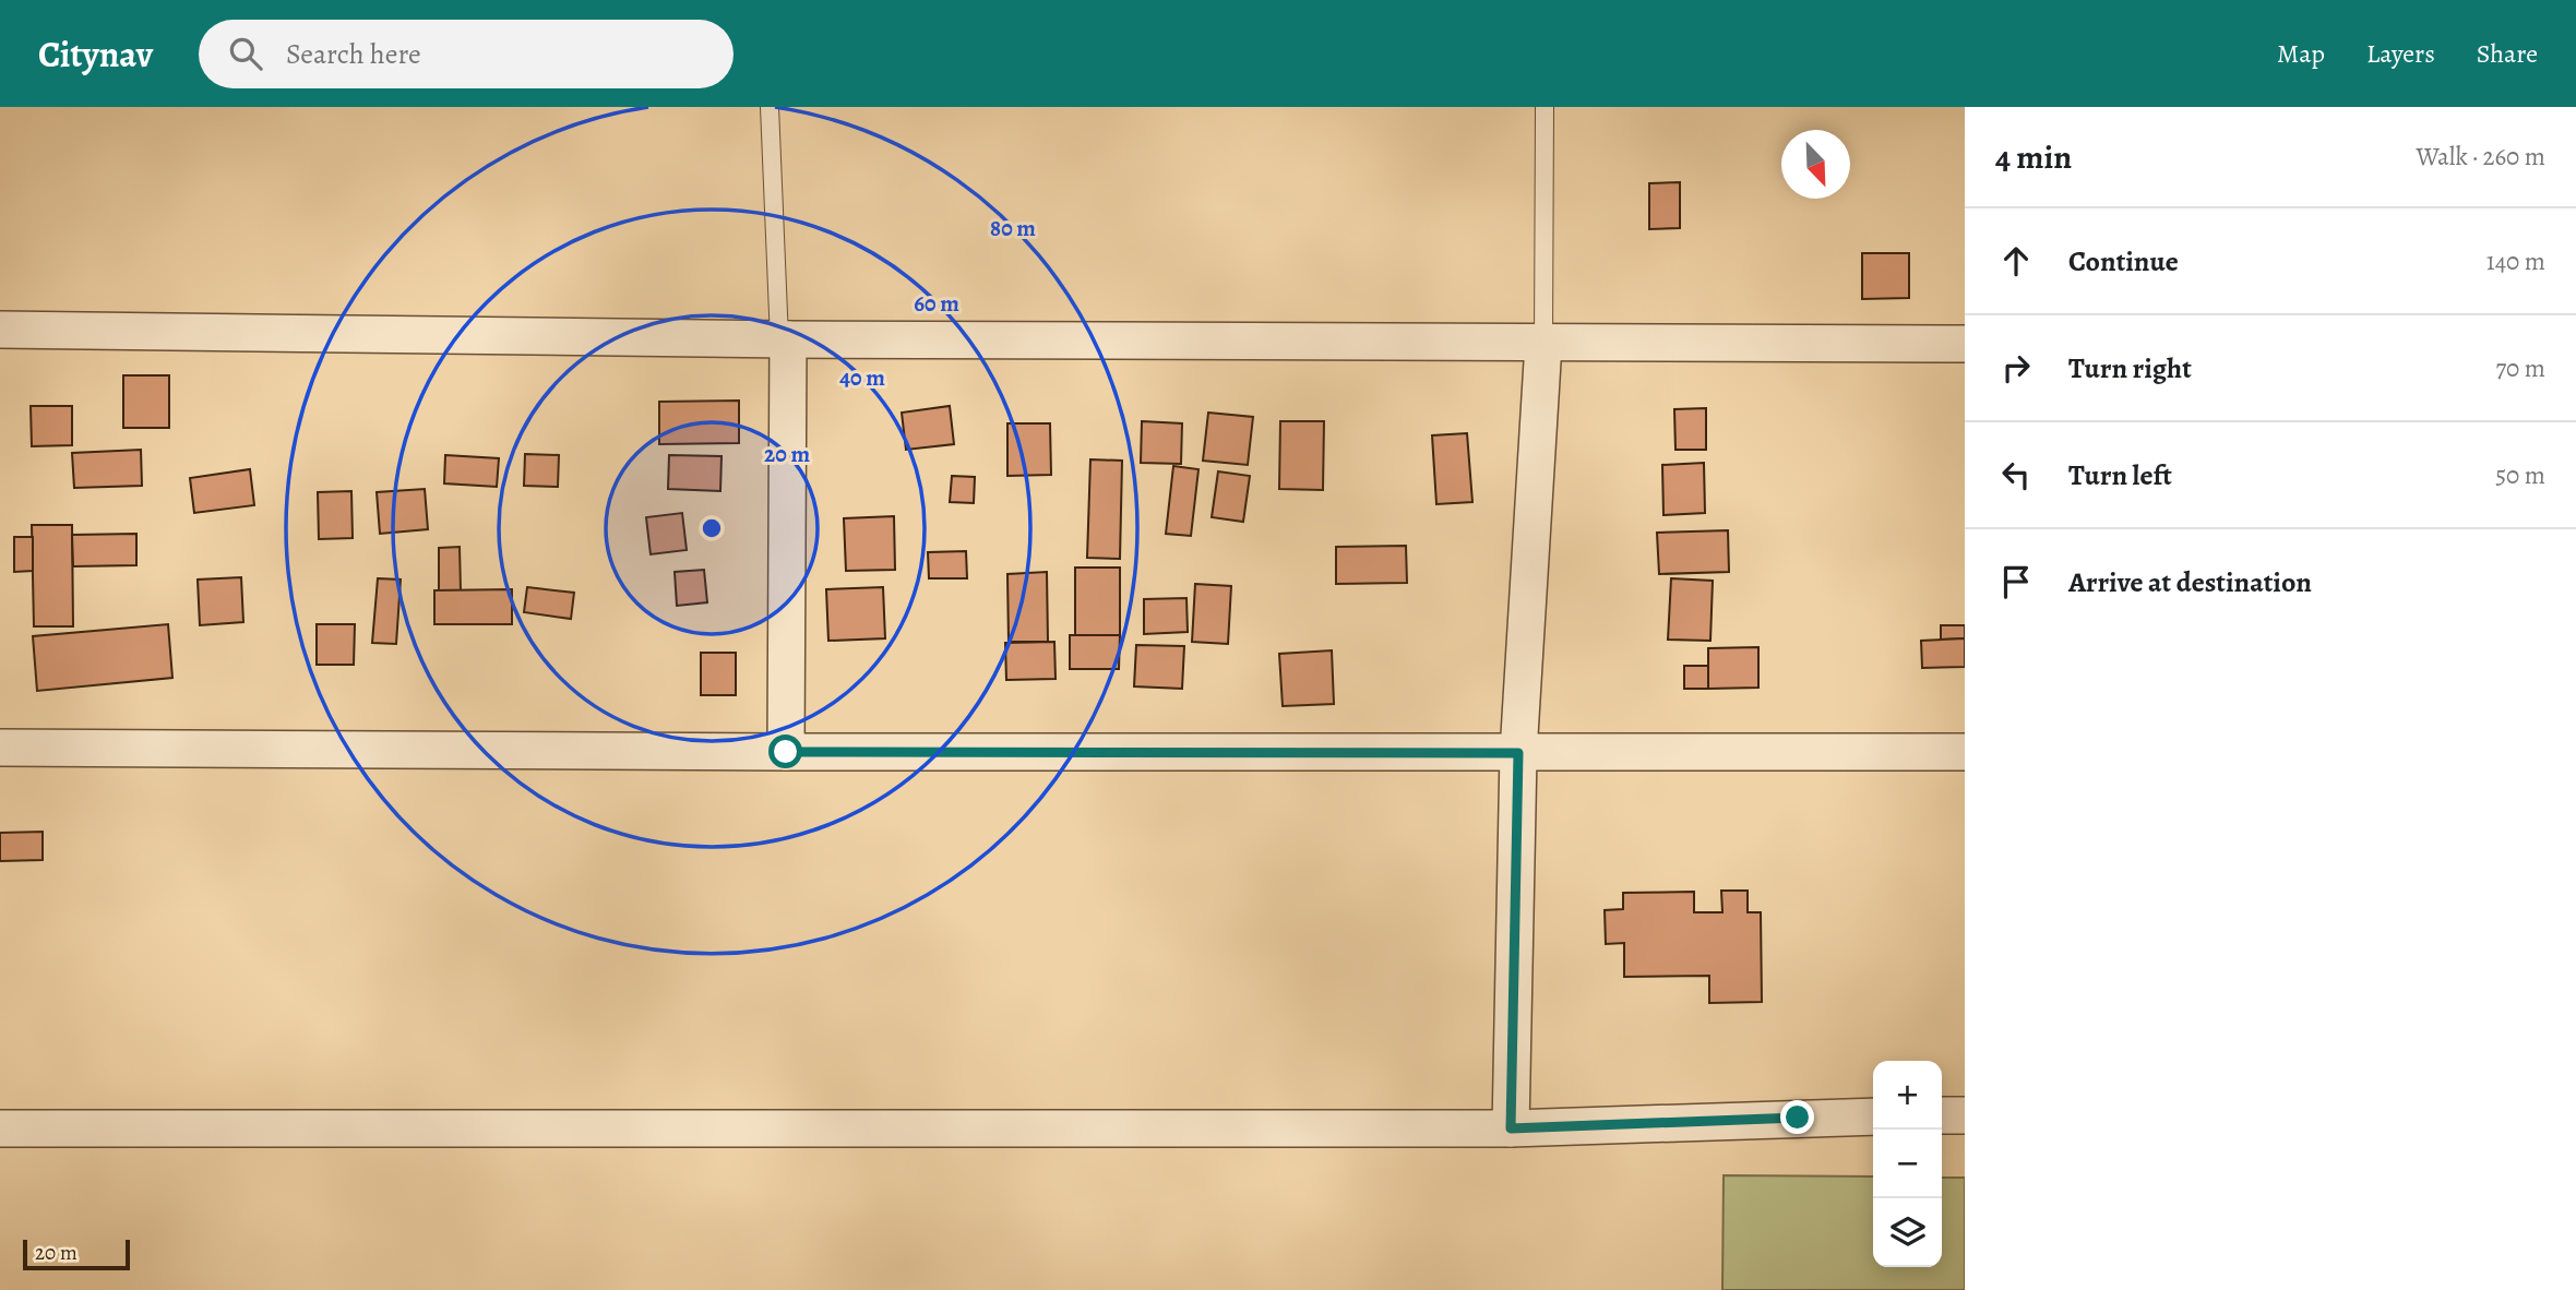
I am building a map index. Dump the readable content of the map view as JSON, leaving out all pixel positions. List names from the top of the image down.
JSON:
{
  "scale_bar": "20 m",
  "north": "bottom right",
  "page": {
    "header": "Citynav",
    "search": "Search here",
    "nav": ["Map", "Layers", "Share"],
    "heading": ["4 min", "Walk · 260 m"],
    "list": [
      ["Continue", "140 m"],
      ["Turn right", "70 m"],
      ["Turn left", "50 m"],
      "Arrive at destination"
    ],
    "map_buttons": ["+", "−"],
    "scale": "20 m"
  },
  "rings": [
    "80 m",
    "60 m",
    "40 m",
    "20 m"
  ]
}
